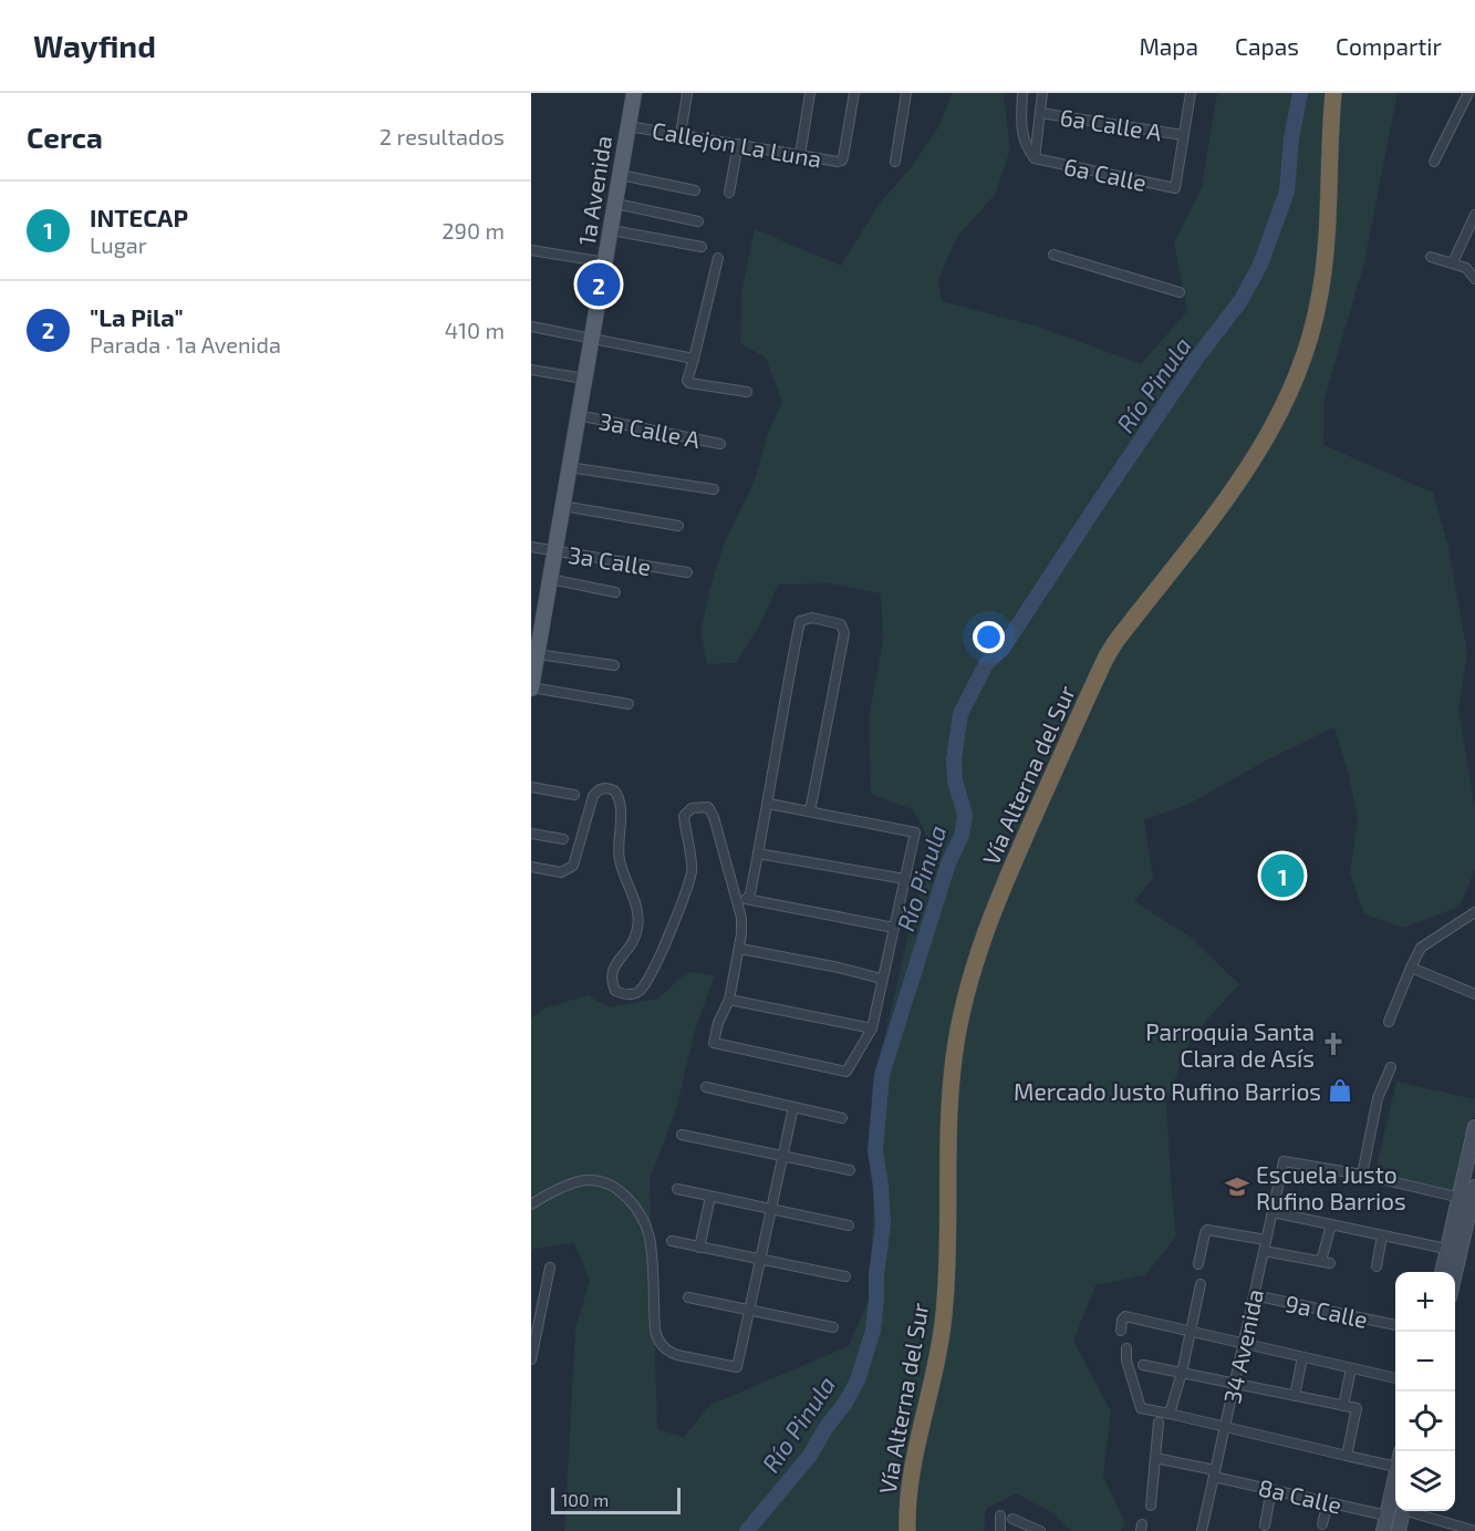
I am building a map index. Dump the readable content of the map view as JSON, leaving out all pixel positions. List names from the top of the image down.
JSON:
{
  "streets": {
    "highway": ["Vía Alterna del Sur"],
    "main road": ["1a Avenida"],
    "street": [
      "6a Calle A",
      "Callejon La Luna",
      "6a Calle",
      "3a Calle A",
      "3a Calle",
      "9a Calle",
      "34 Avenida",
      "8a Calle"
    ]
  },
  "crossings": [
    ["6a Calle A", "6a Calle"],
    ["Callejon La Luna", "1a Avenida"],
    ["1a Avenida", "3a Calle A"],
    ["1a Avenida", "3a Calle"],
    ["9a Calle", "34 Avenida"],
    ["34 Avenida", "8a Calle"]
  ],
  "water": ["Río Pinula"],
  "places": {
    "church": ["Parroquia Santa Clara de Asís"],
    "shop": ["Mercado Justo Rufino Barrios"],
    "school or university": ["Escuela Justo Rufino Barrios"]
  },
  "scale_bar": "100 m",
  "page": {
    "header": "Wayfind",
    "nav": ["Mapa", "Capas", "Compartir"],
    "heading": ["Cerca", "2 resultados"],
    "list": [
      {
        "mark": "1",
        "name": "INTECAP",
        "note": "Lugar",
        "value": "290 m"
      },
      {
        "mark": "2",
        "name": "\"La Pila\"",
        "note": "Parada · 1a Avenida",
        "value": "410 m"
      }
    ],
    "pins": ["2", "1"],
    "map_buttons": ["+", "−"],
    "scale": "100 m"
  }
}
